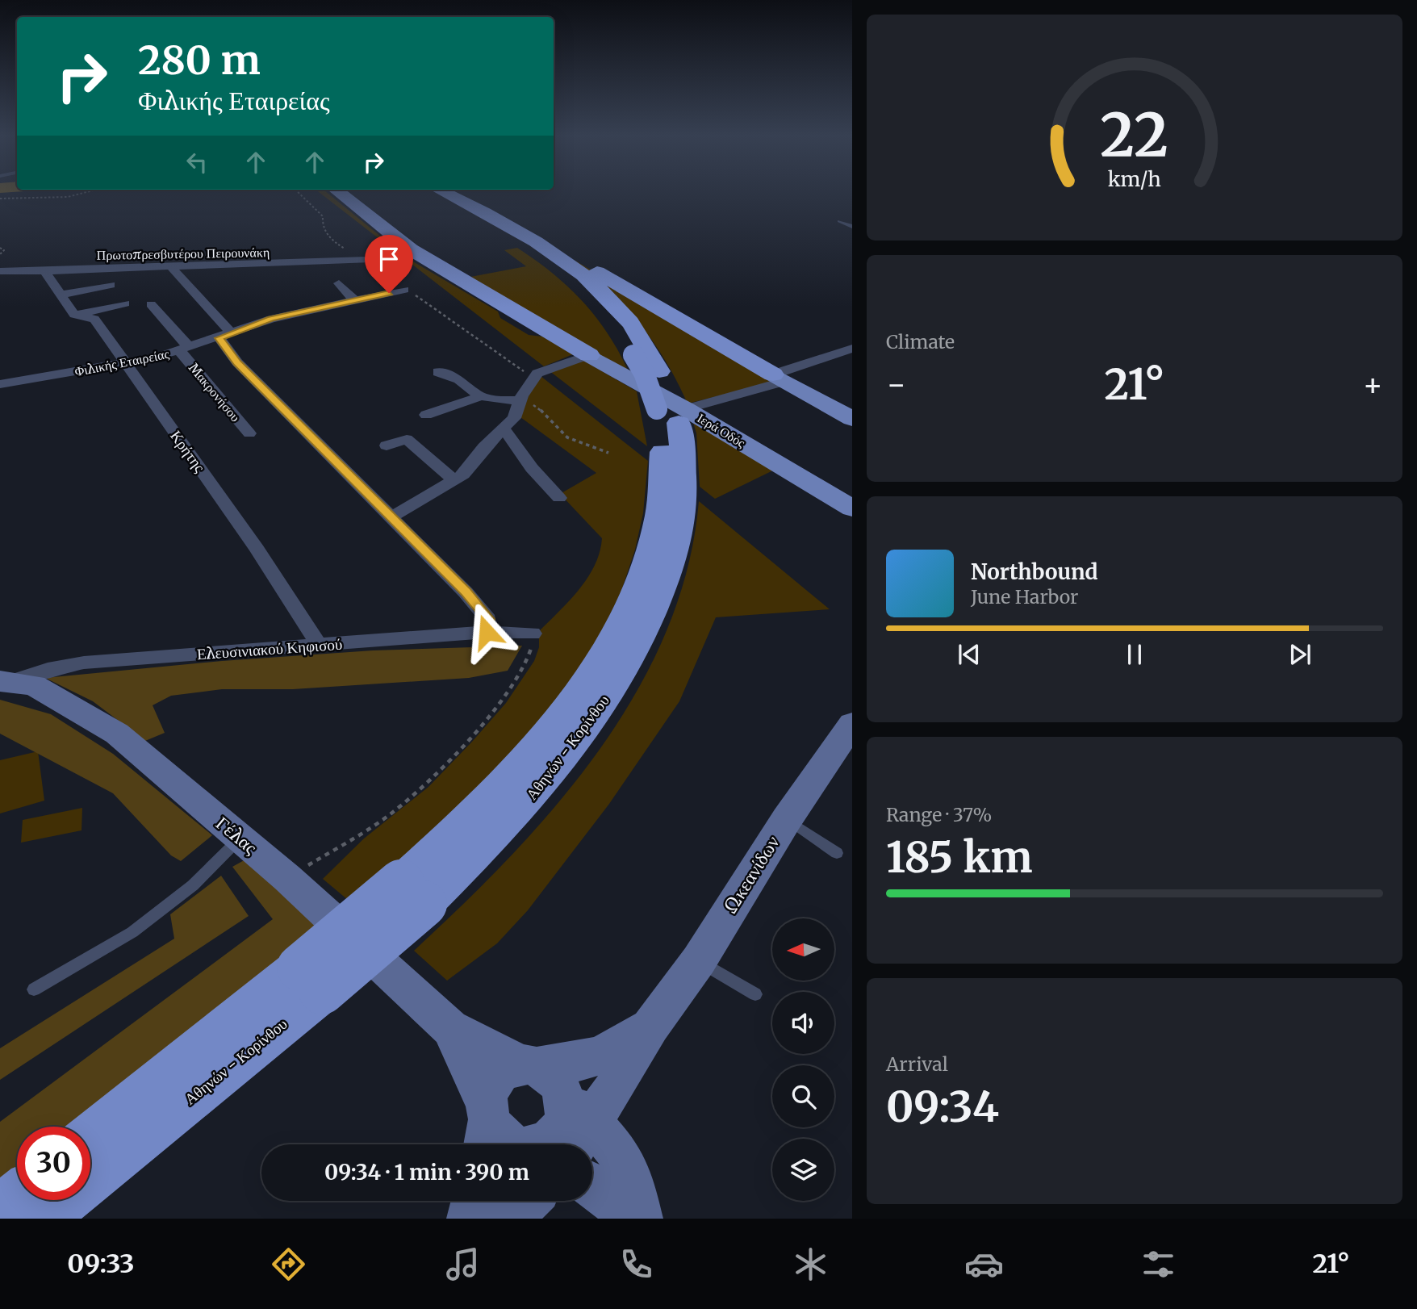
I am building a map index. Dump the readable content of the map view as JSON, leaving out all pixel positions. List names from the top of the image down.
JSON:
{
  "streets": {
    "highway": ["Αθηνών - Κορίνθου"],
    "main road": ["Ιερά Οδός", "Γέλας", "Ωκεανίδων"],
    "street": [
      "Πρωτοπρεσβυτέρου Πειρουνάκη",
      "Φιλικής Εταιρείας",
      "Μακρονήσου",
      "Κρήτης",
      "Ελευσινιακού Κηφισού"
    ]
  },
  "crossings": [
    ["Φιλικής Εταιρείας", "Μακρονήσου"],
    ["Φιλικής Εταιρείας", "Κρήτης"],
    ["Ιερά Οδός", "Αθηνών - Κορίνθου"],
    ["Κρήτης", "Ελευσινιακού Κηφισού"],
    ["Ελευσινιακού Κηφισού", "Γέλας"],
    ["Γέλας", "Ωκεανίδων"]
  ],
  "north": "left",
  "page": {
    "turn": ["280 m", "Φιλικής Εταιρείας"],
    "tile": [
      "Climate",
      ["Range · 37%", "185 km"],
      ["Arrival", "09:34"]
    ],
    "heat": ["−", "21°", "+"],
    "song": ["Northbound", "June Harbor"],
    "limit": "30",
    "trip": "09:34 · 1 min · 390 m",
    "tabs": ["09:33", "21°"],
    "gauge": ["22", "km/h"]
  }
}
